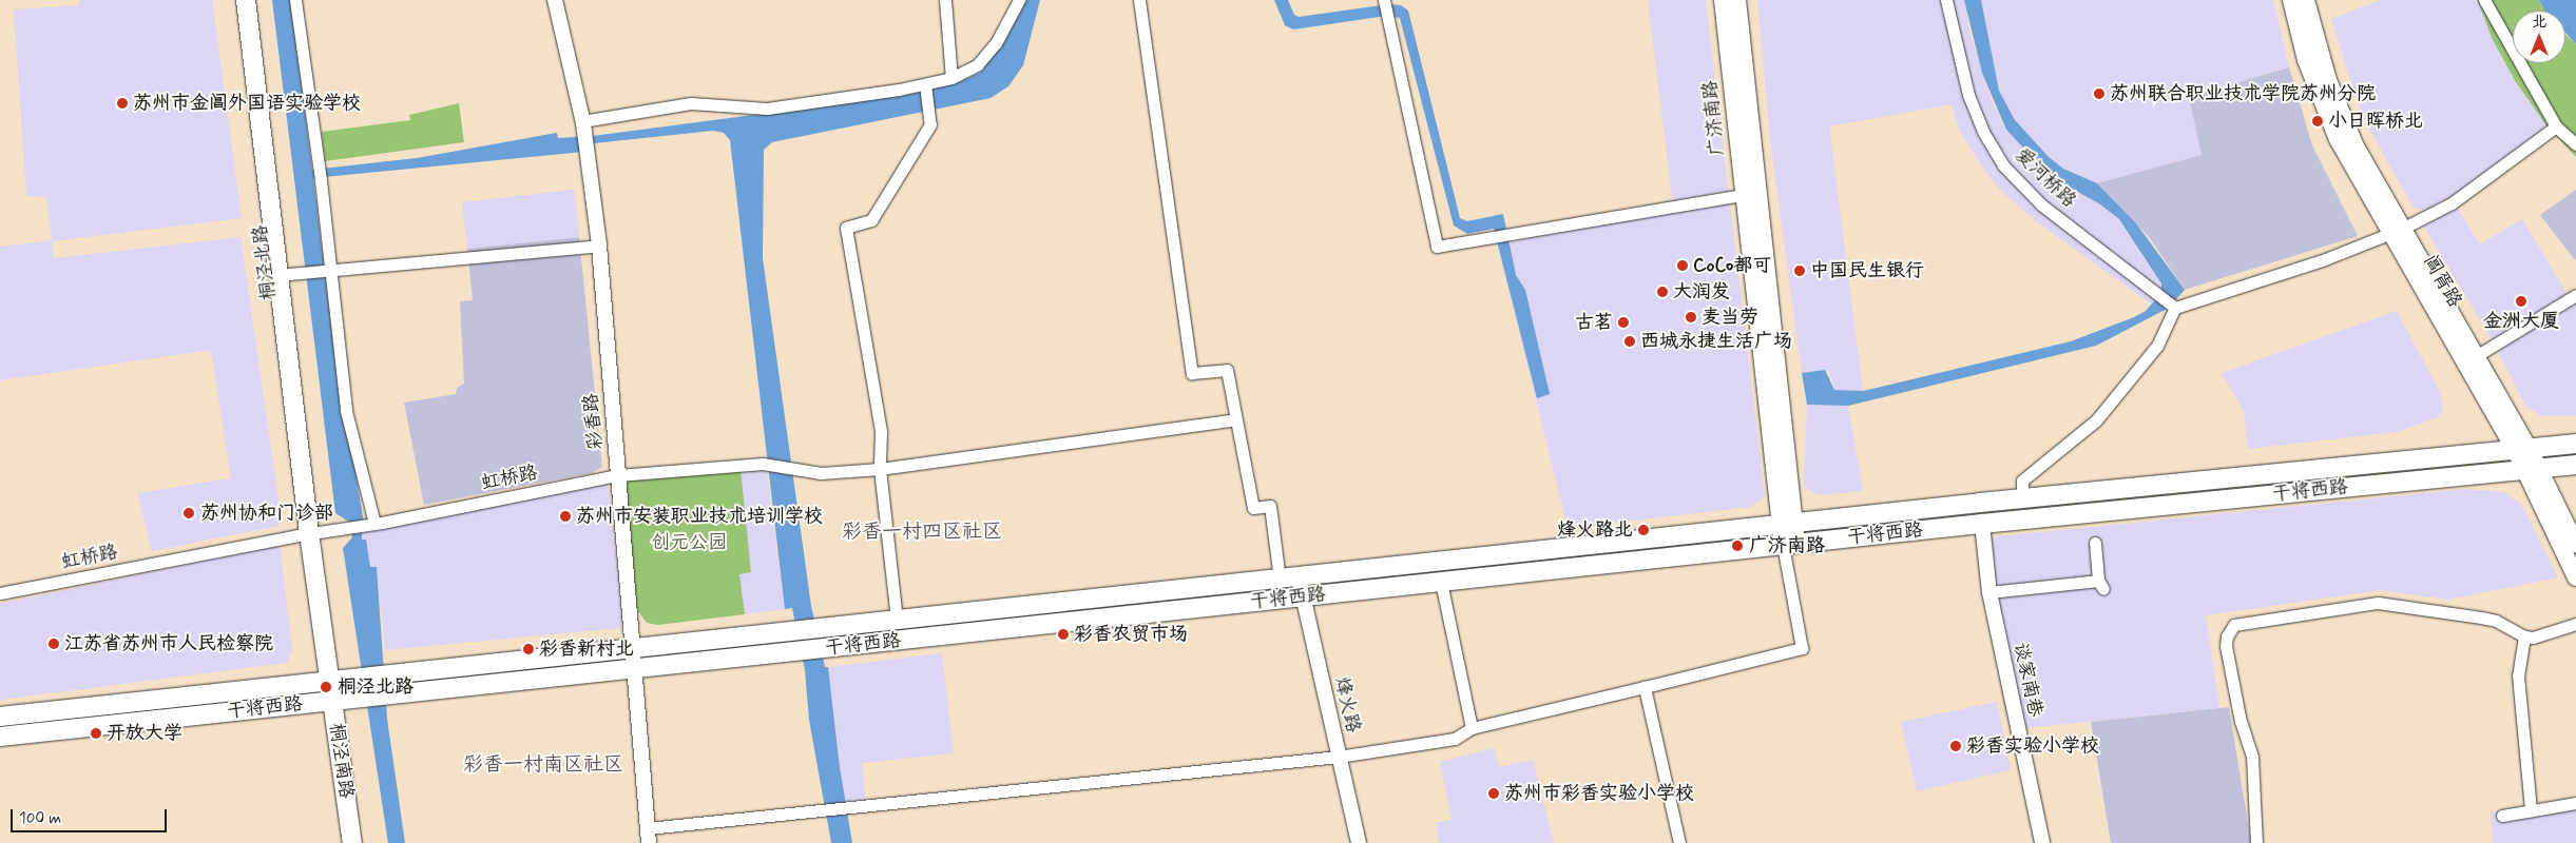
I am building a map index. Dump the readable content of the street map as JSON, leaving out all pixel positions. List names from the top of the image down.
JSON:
{
  "streets": {
    "main road": [
      "广济南路",
      "桐泾北路",
      "阊胥路",
      "干将西路",
      "桐泾南路"
    ],
    "street": [
      "爱河桥路",
      "彩香路",
      "虹桥路",
      "谈家南巷",
      "烽火路"
    ]
  },
  "crossings": [
    ["广济南路", "干将西路"],
    ["桐泾北路", "虹桥路"],
    ["桐泾北路", "干将西路"],
    ["桐泾北路", "桐泾南路"],
    ["阊胥路", "干将西路"],
    ["彩香路", "虹桥路"],
    ["彩香路", "干将西路"],
    ["干将西路", "谈家南巷"],
    ["干将西路", "烽火路"],
    ["干将西路", "桐泾南路"]
  ],
  "districts": ["彩香一村四区社区", "彩香一村南区社区"],
  "parks": ["创元公园"],
  "places": [
    "苏州联合职业技术学院苏州分院",
    "苏州市金阊外国语实验学校",
    "小日晖桥北",
    "CoCo都可",
    "中国民生银行",
    "大润发",
    "金洲大厦",
    "麦当劳",
    "古茗",
    "西城永捷生活广场",
    "苏州协和门诊部",
    "苏州市安装职业技术培训学校",
    "烽火路北",
    "广济南路",
    "彩香农贸市场",
    "江苏省苏州市人民检察院",
    "彩香新村北",
    "桐泾北路",
    "开放大学",
    "彩香实验小学校",
    "苏州市彩香实验小学校"
  ],
  "scale_bar": "100 m",
  "north": "top"
}
